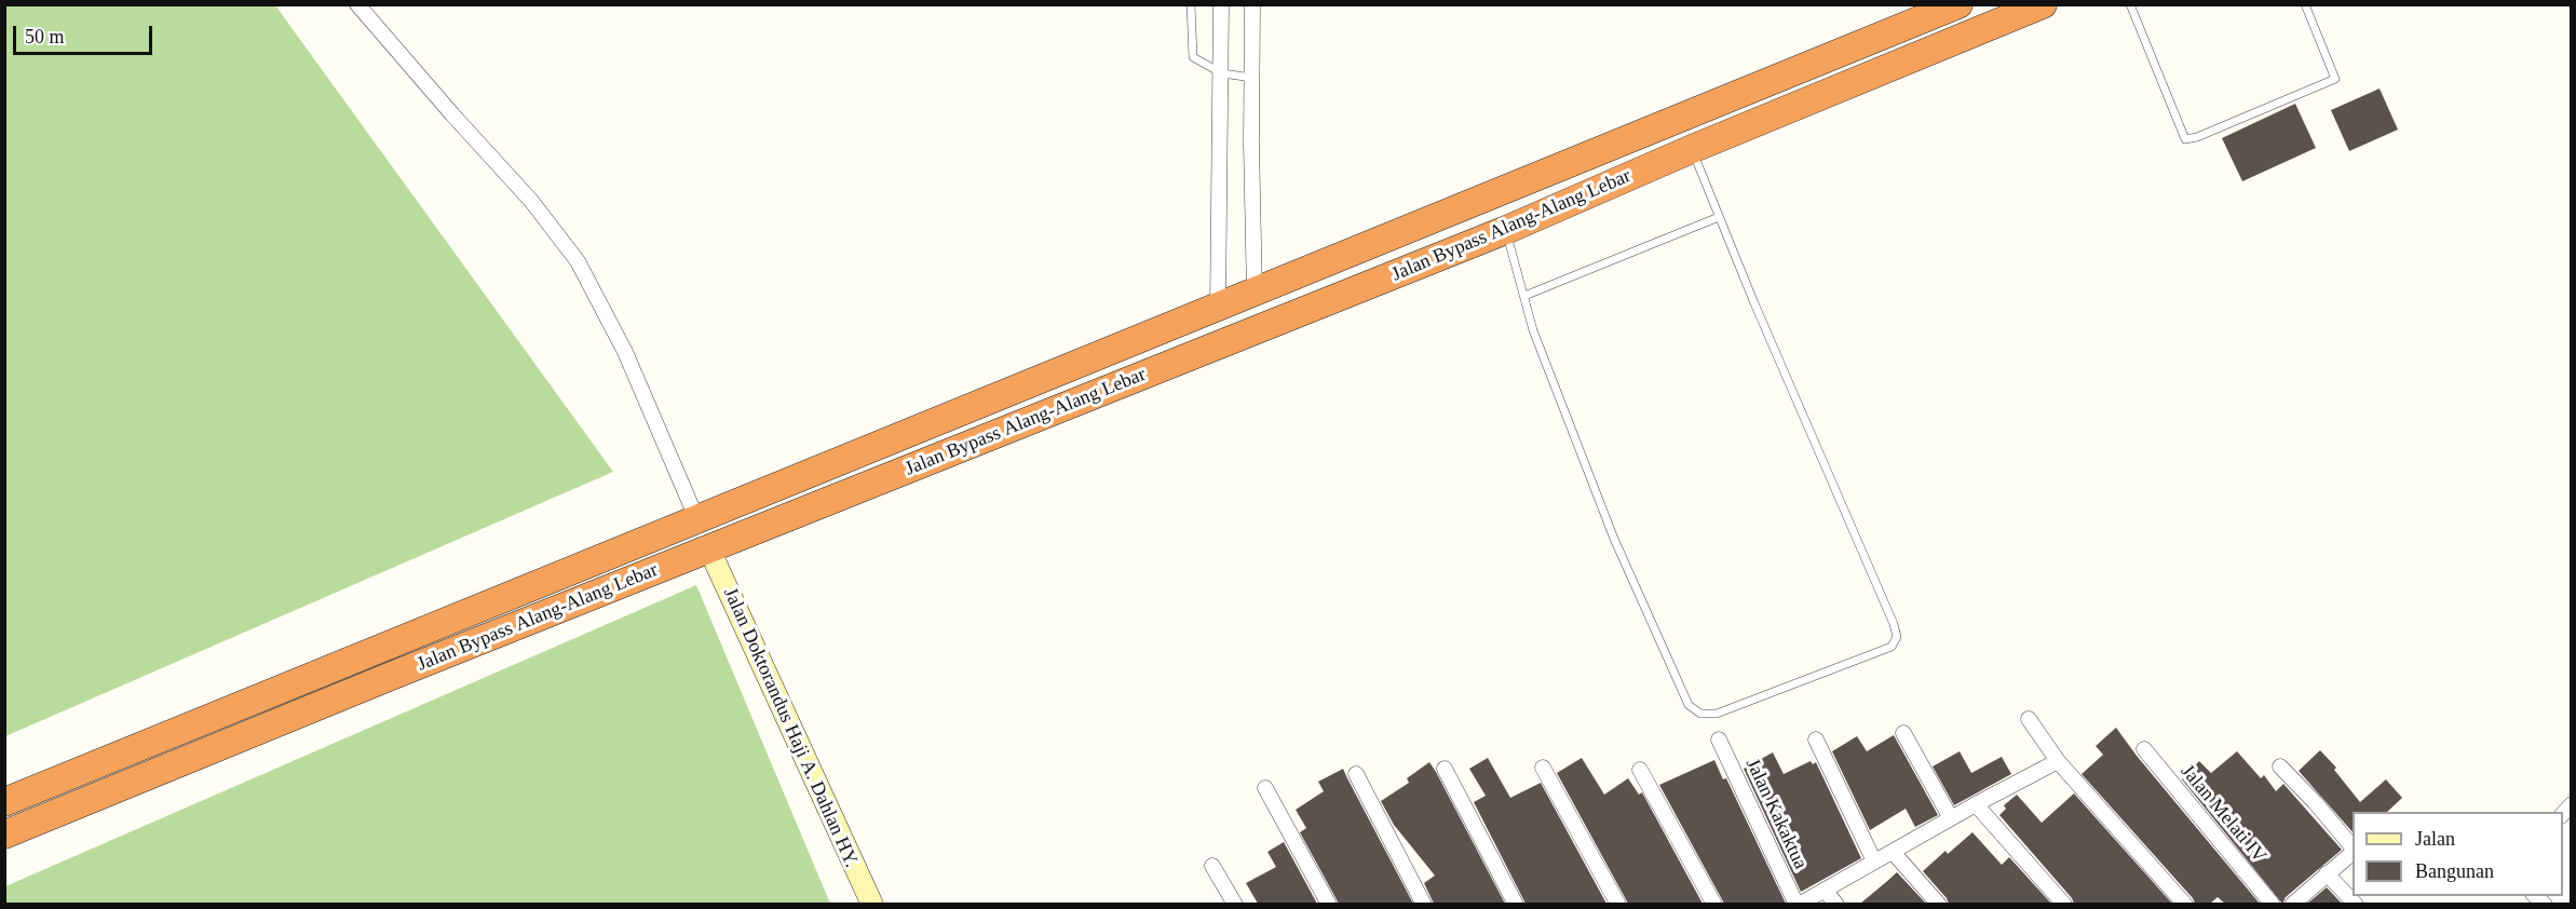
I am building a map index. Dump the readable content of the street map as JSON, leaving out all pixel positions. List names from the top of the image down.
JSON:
{
  "streets": {
    "highway": ["Jalan Bypass Alang-Alang Lebar"],
    "street": ["Jalan Doktorandus Haji A. Dahlan HY.", "Jalan Kakaktua", "Jalan Melati IV"]
  },
  "crossings": [
    ["Jalan Bypass Alang-Alang Lebar", "Jalan Doktorandus Haji A. Dahlan HY."]
  ],
  "legend": ["Jalan", "Bangunan"],
  "scale_bar": "50 m"
}
